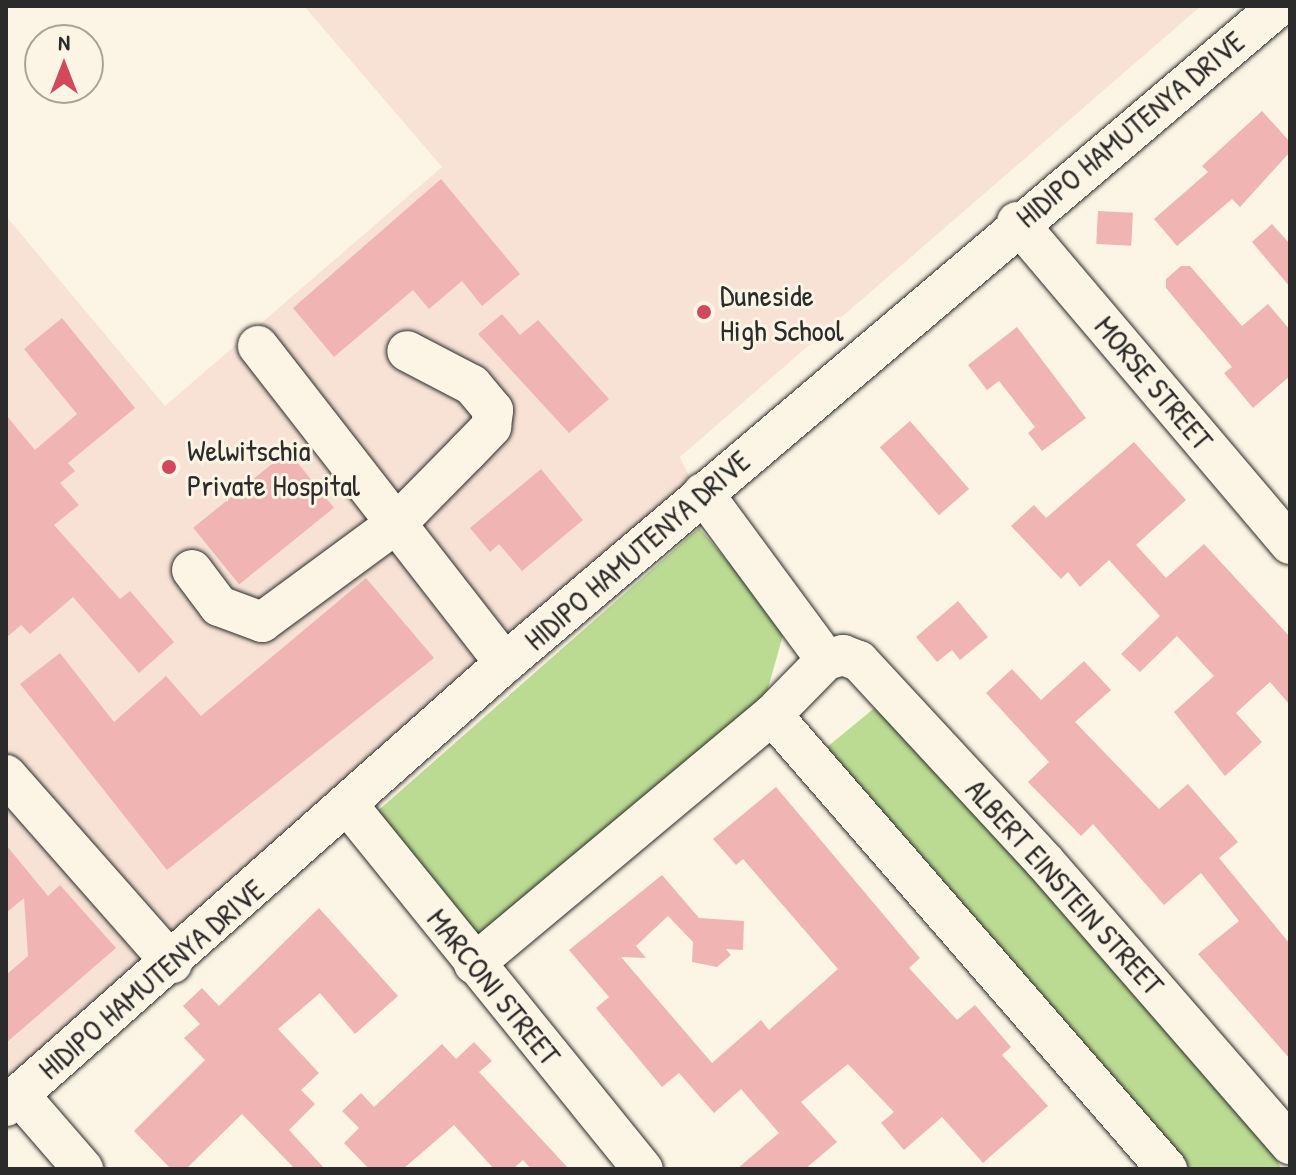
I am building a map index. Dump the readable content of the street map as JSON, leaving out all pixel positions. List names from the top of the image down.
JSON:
{
  "streets": {
    "street": [
      "HIDIPO HAMUTENYA DRIVE",
      "MORSE STREET",
      "ALBERT EINSTEIN STREET",
      "MARCONI STREET"
    ]
  },
  "crossings": [
    ["HIDIPO HAMUTENYA DRIVE", "MORSE STREET"],
    ["HIDIPO HAMUTENYA DRIVE", "MARCONI STREET"]
  ],
  "places": ["Duneside High School", "Welwitschia Private Hospital"],
  "north": "top"
}
